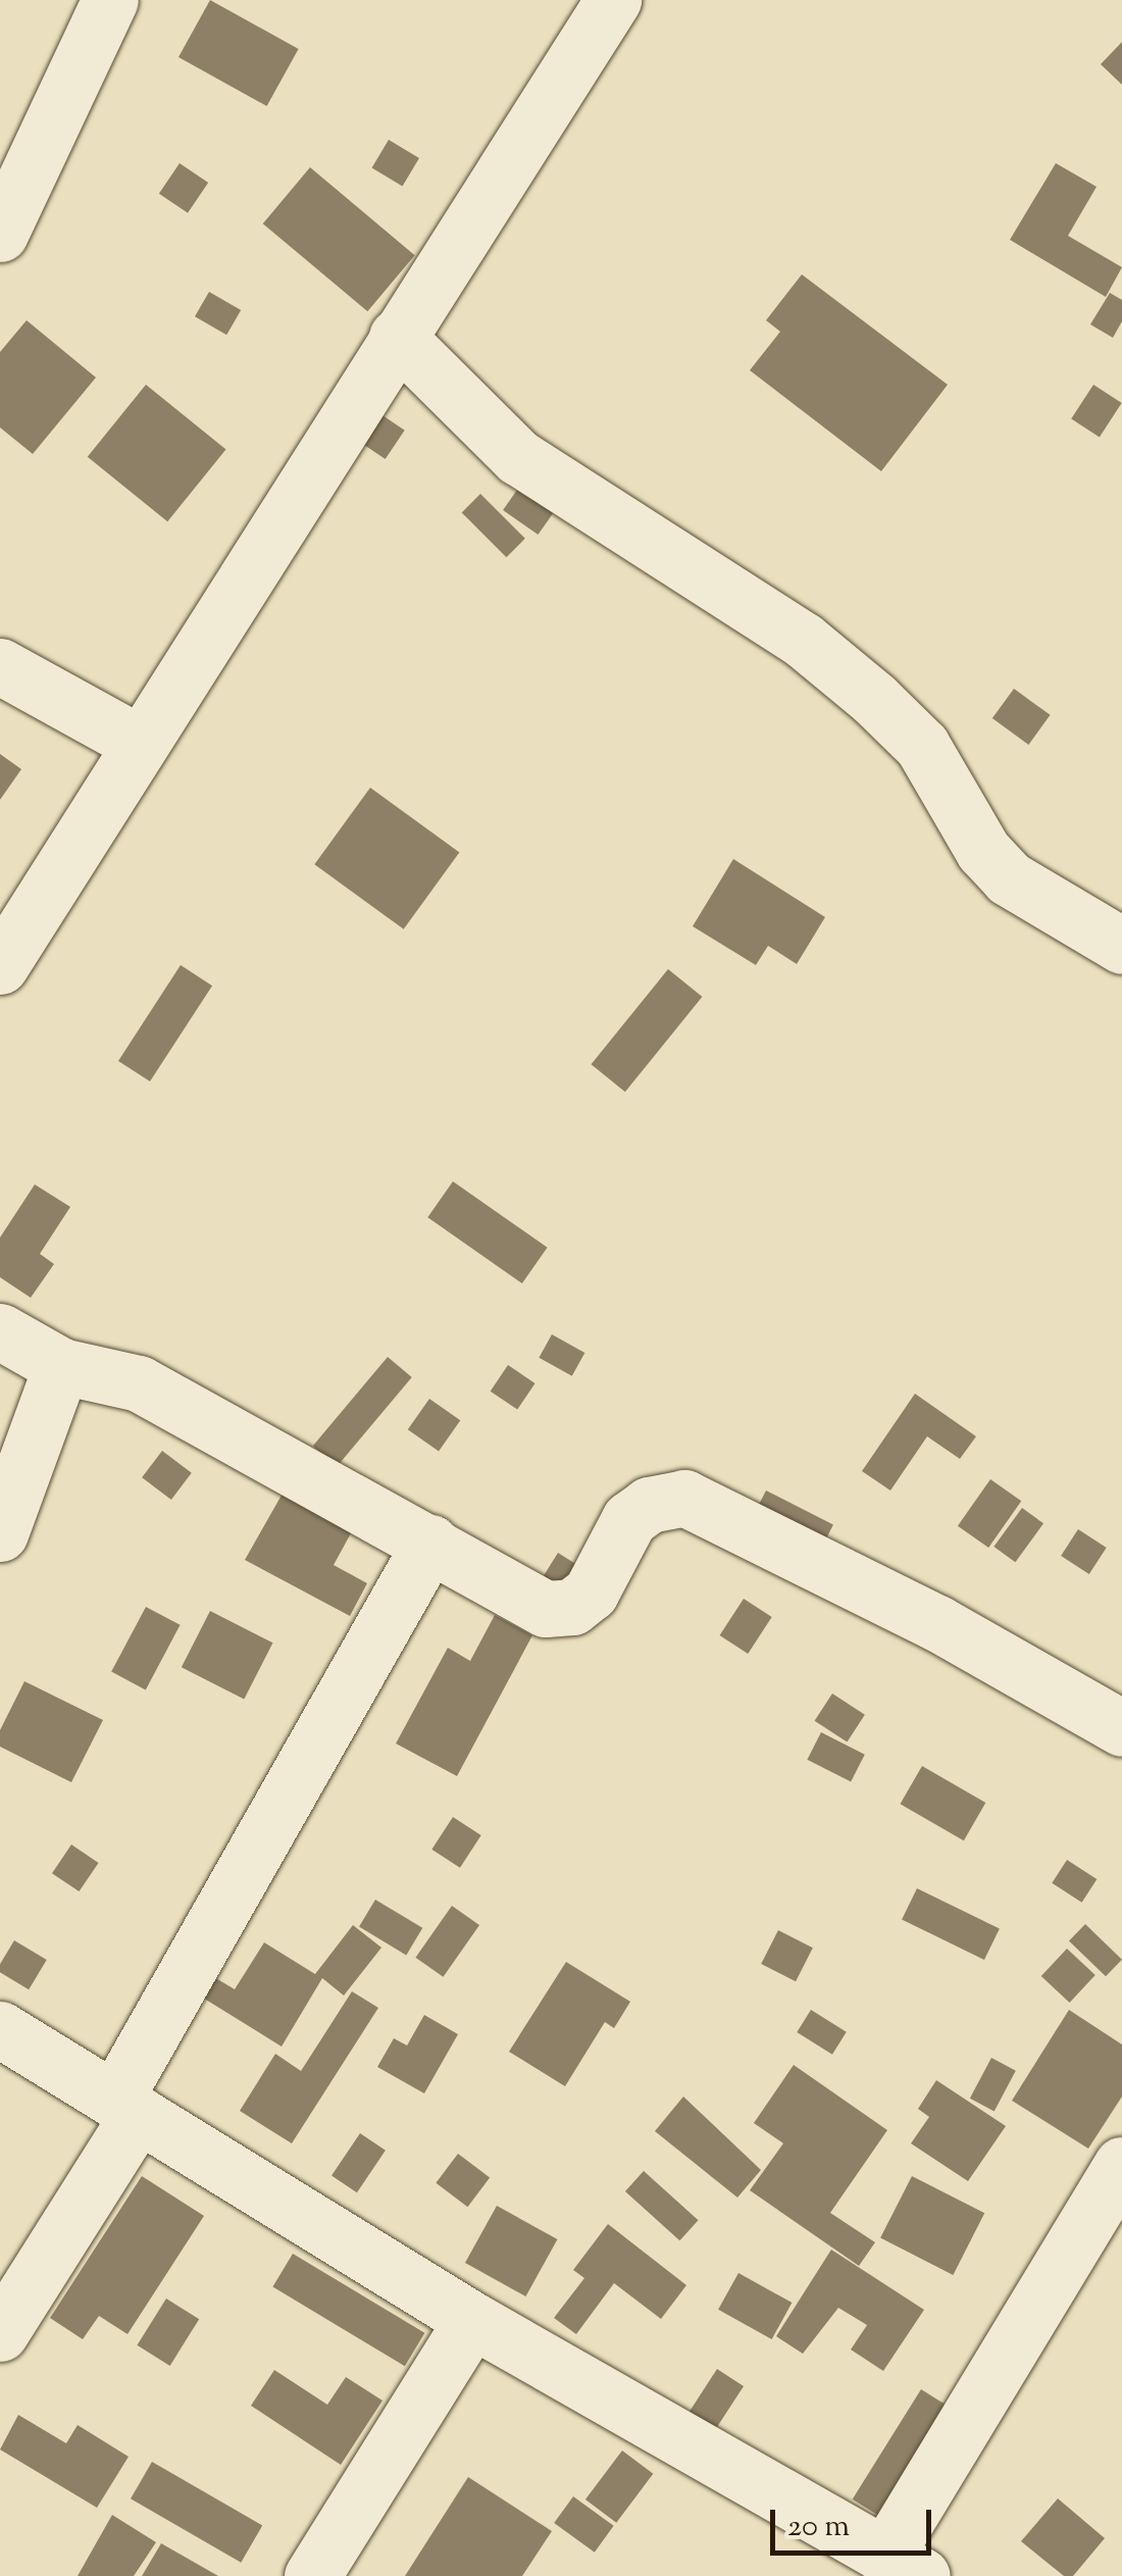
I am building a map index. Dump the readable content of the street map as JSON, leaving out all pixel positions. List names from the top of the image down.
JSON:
{
  "scale_bar": "20 m"
}
